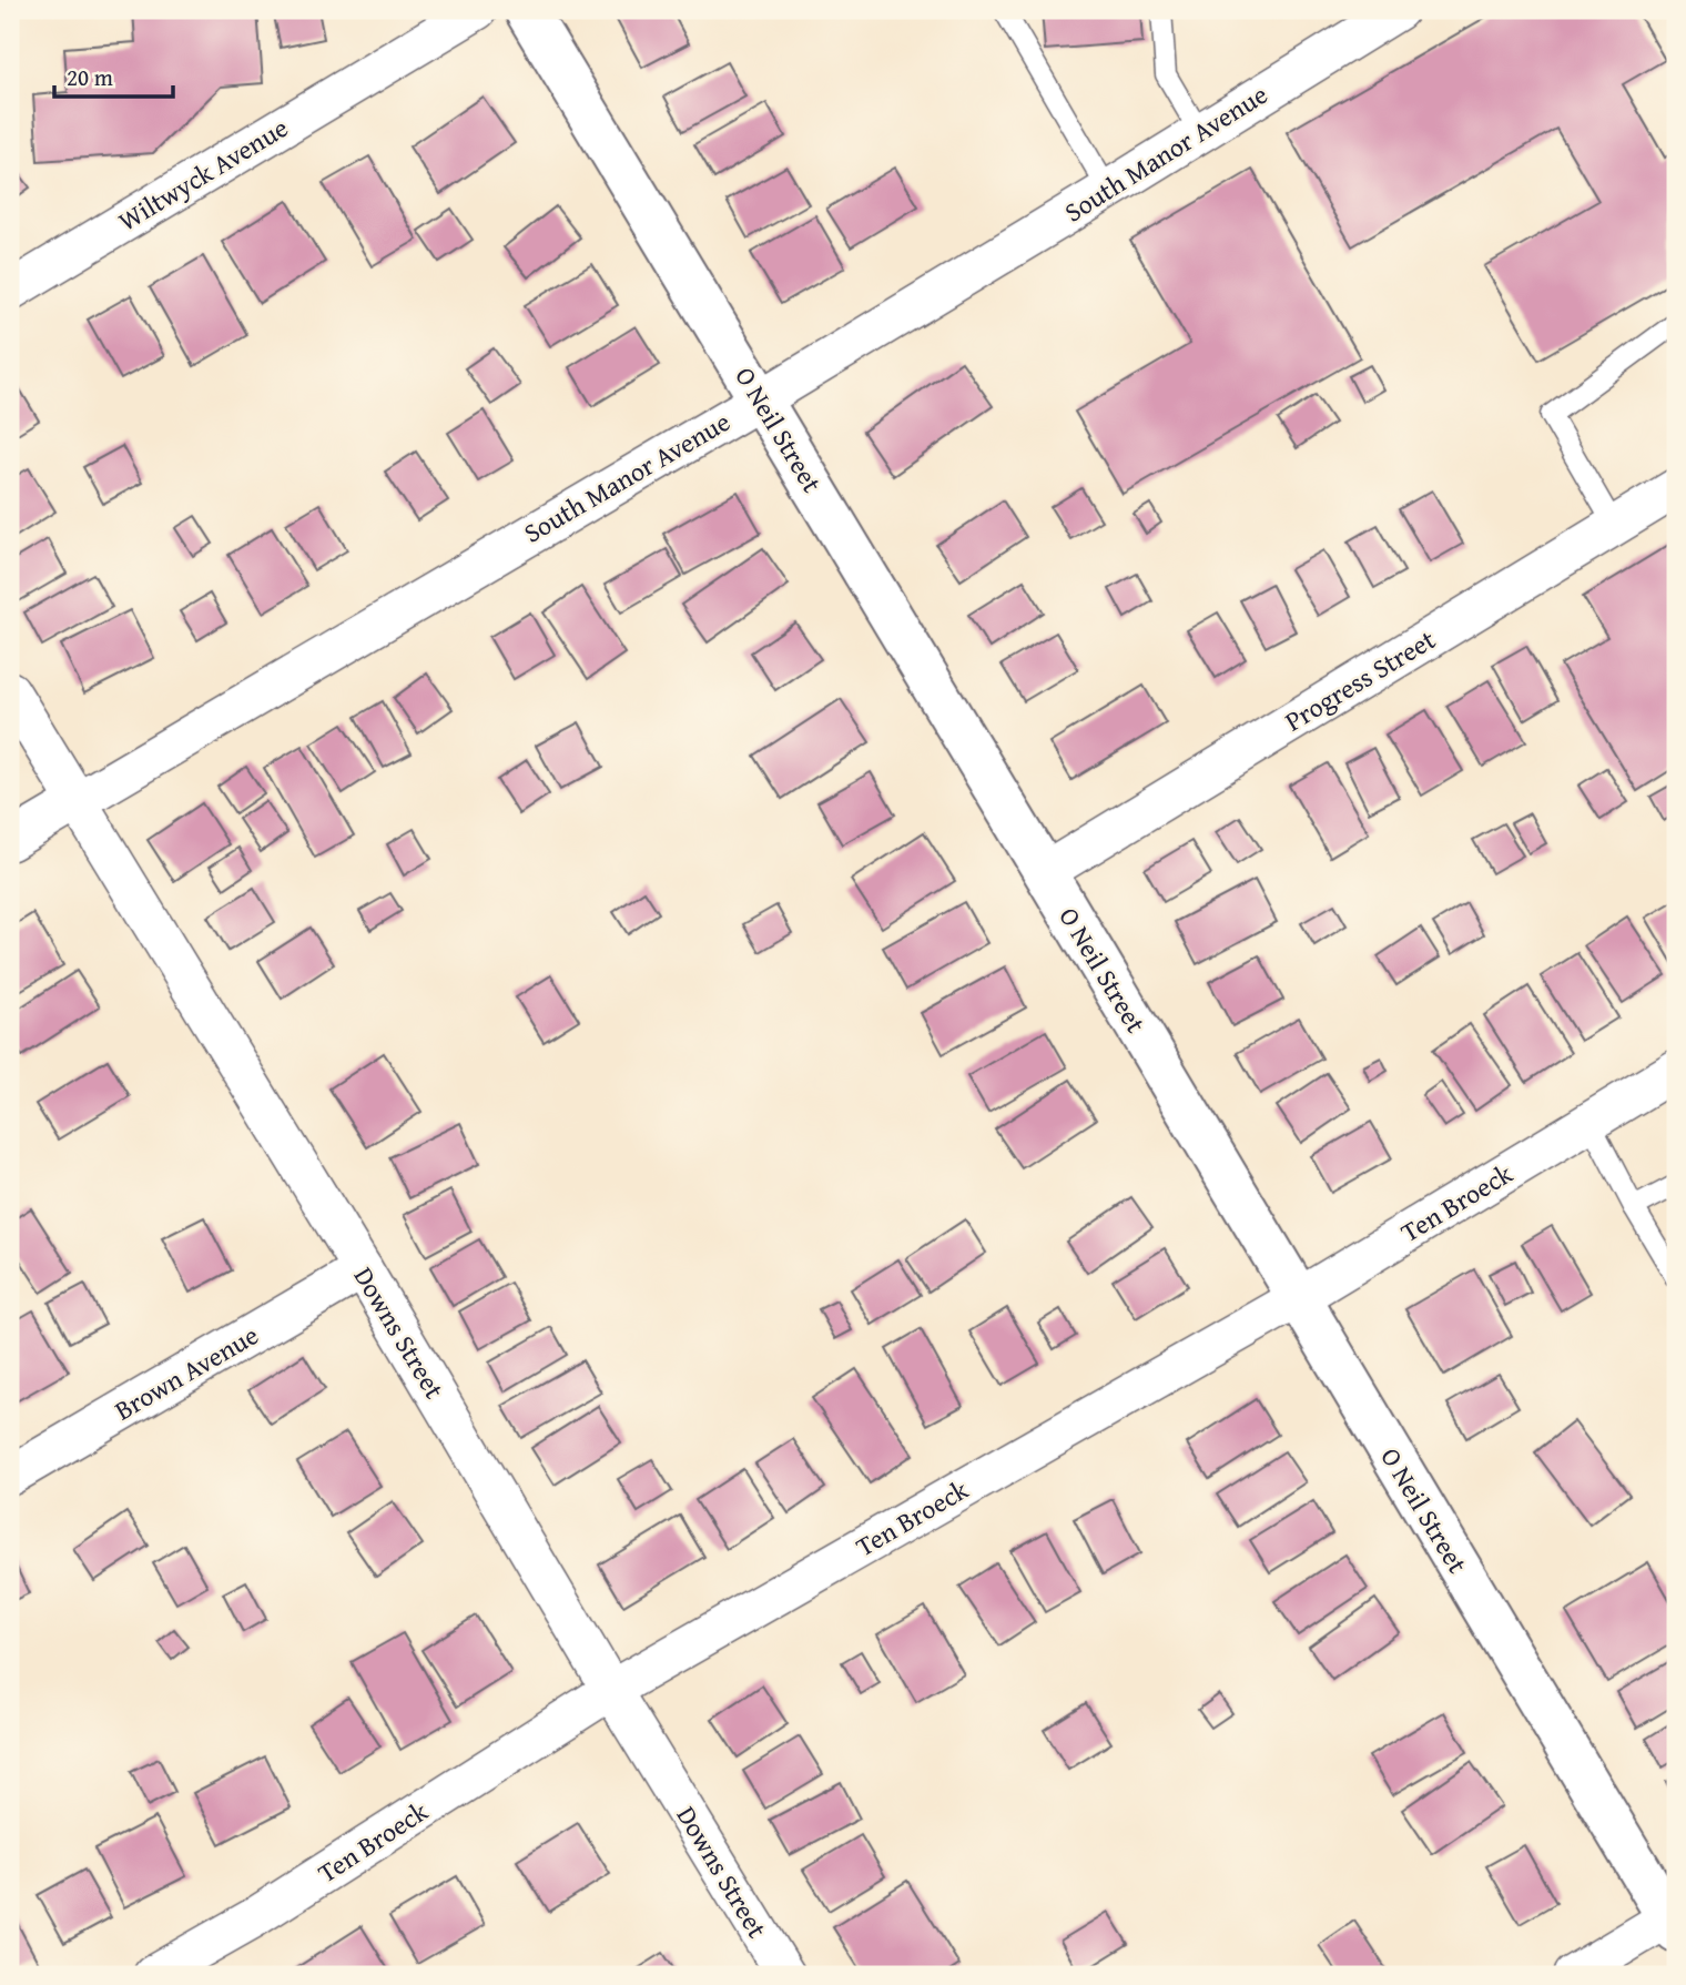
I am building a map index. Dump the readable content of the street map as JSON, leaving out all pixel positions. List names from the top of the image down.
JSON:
{
  "streets": {
    "street": [
      "South Manor Avenue",
      "Wiltwyck Avenue",
      "O Neil Street",
      "Progress Street",
      "Ten Broeck",
      "Downs Street",
      "Brown Avenue"
    ]
  },
  "crossings": [
    ["South Manor Avenue", "O Neil Street"],
    ["South Manor Avenue", "Downs Street"],
    ["O Neil Street", "Progress Street"],
    ["O Neil Street", "Ten Broeck"],
    ["Ten Broeck", "Downs Street"],
    ["Downs Street", "Brown Avenue"]
  ],
  "scale_bar": "20 m"
}
